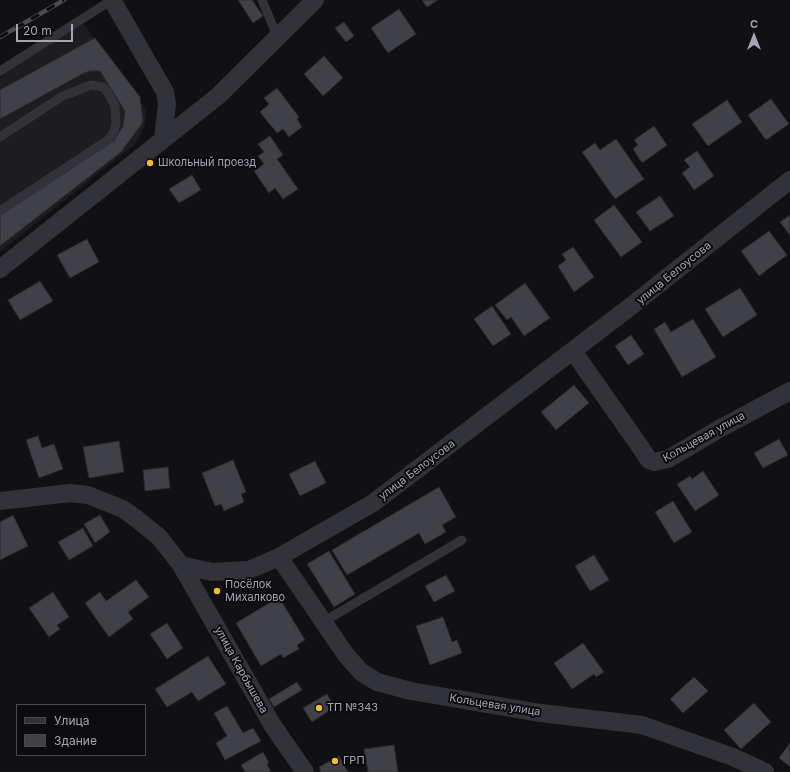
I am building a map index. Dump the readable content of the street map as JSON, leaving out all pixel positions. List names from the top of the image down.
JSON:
{
  "streets": {
    "street": ["улица Белоусова", "Кольцевая улица", "улица Карбышева"]
  },
  "crossings": [
    ["улица Белоусова", "Кольцевая улица"],
    ["улица Белоусова", "улица Карбышева"]
  ],
  "places": [
    "Школьный проезд",
    "Посёлок Михалково",
    "ТП №343",
    "ГРП"
  ],
  "legend": ["Улица", "Здание"],
  "scale_bar": "20 m",
  "north": "top"
}
